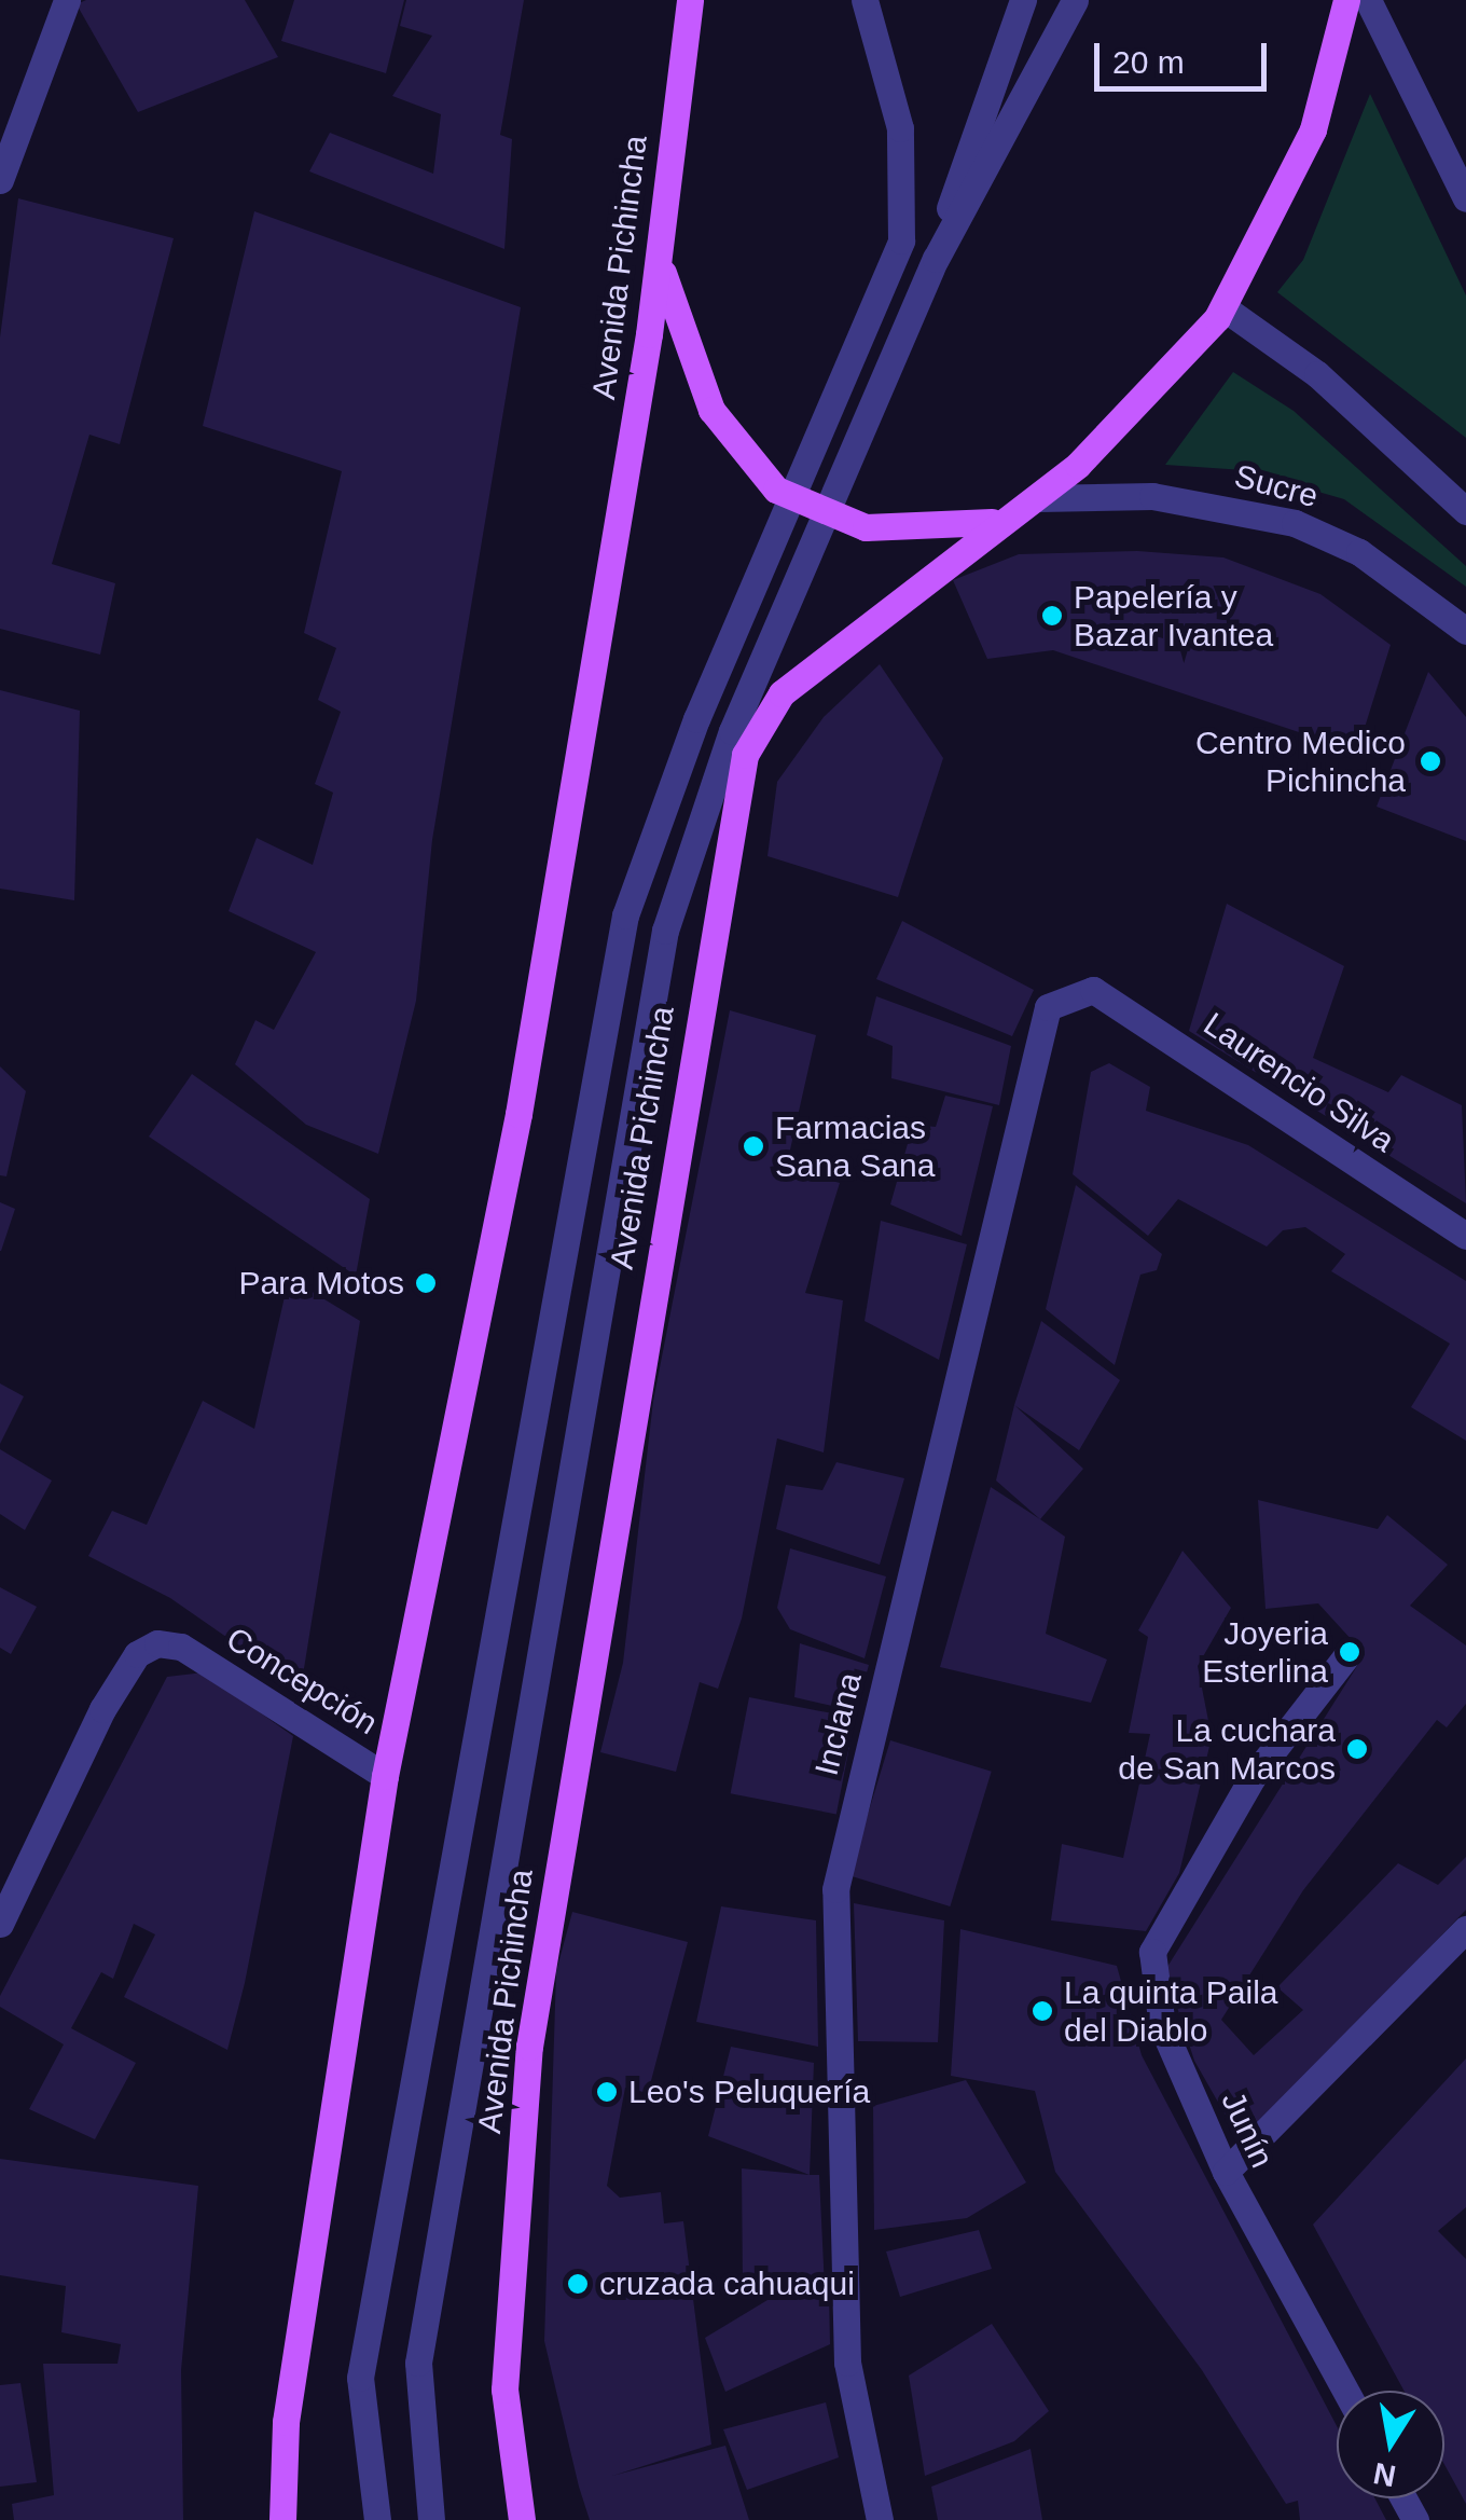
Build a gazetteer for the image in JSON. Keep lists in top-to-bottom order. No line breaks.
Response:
{"streets":{"main road":["Avenida Pichincha"],"street":["Sucre","Laurencio Silva","Concepción","Inclana","Junín"]},"crossings":[["Avenida Pichincha","Sucre"],["Avenida Pichincha","Concepción"],["Laurencio Silva","Inclana"]],"places":["Papelería y Bazar Ivantea","Centro Medico Pichincha","Farmacias Sana Sana","Para Motos","Joyeria Esterlina","La cuchara de San Marcos","La quinta Paila del Diablo","Leo's Peluquería","cruzada cahuaqui"],"scale_bar":"20 m","north":"bottom"}
